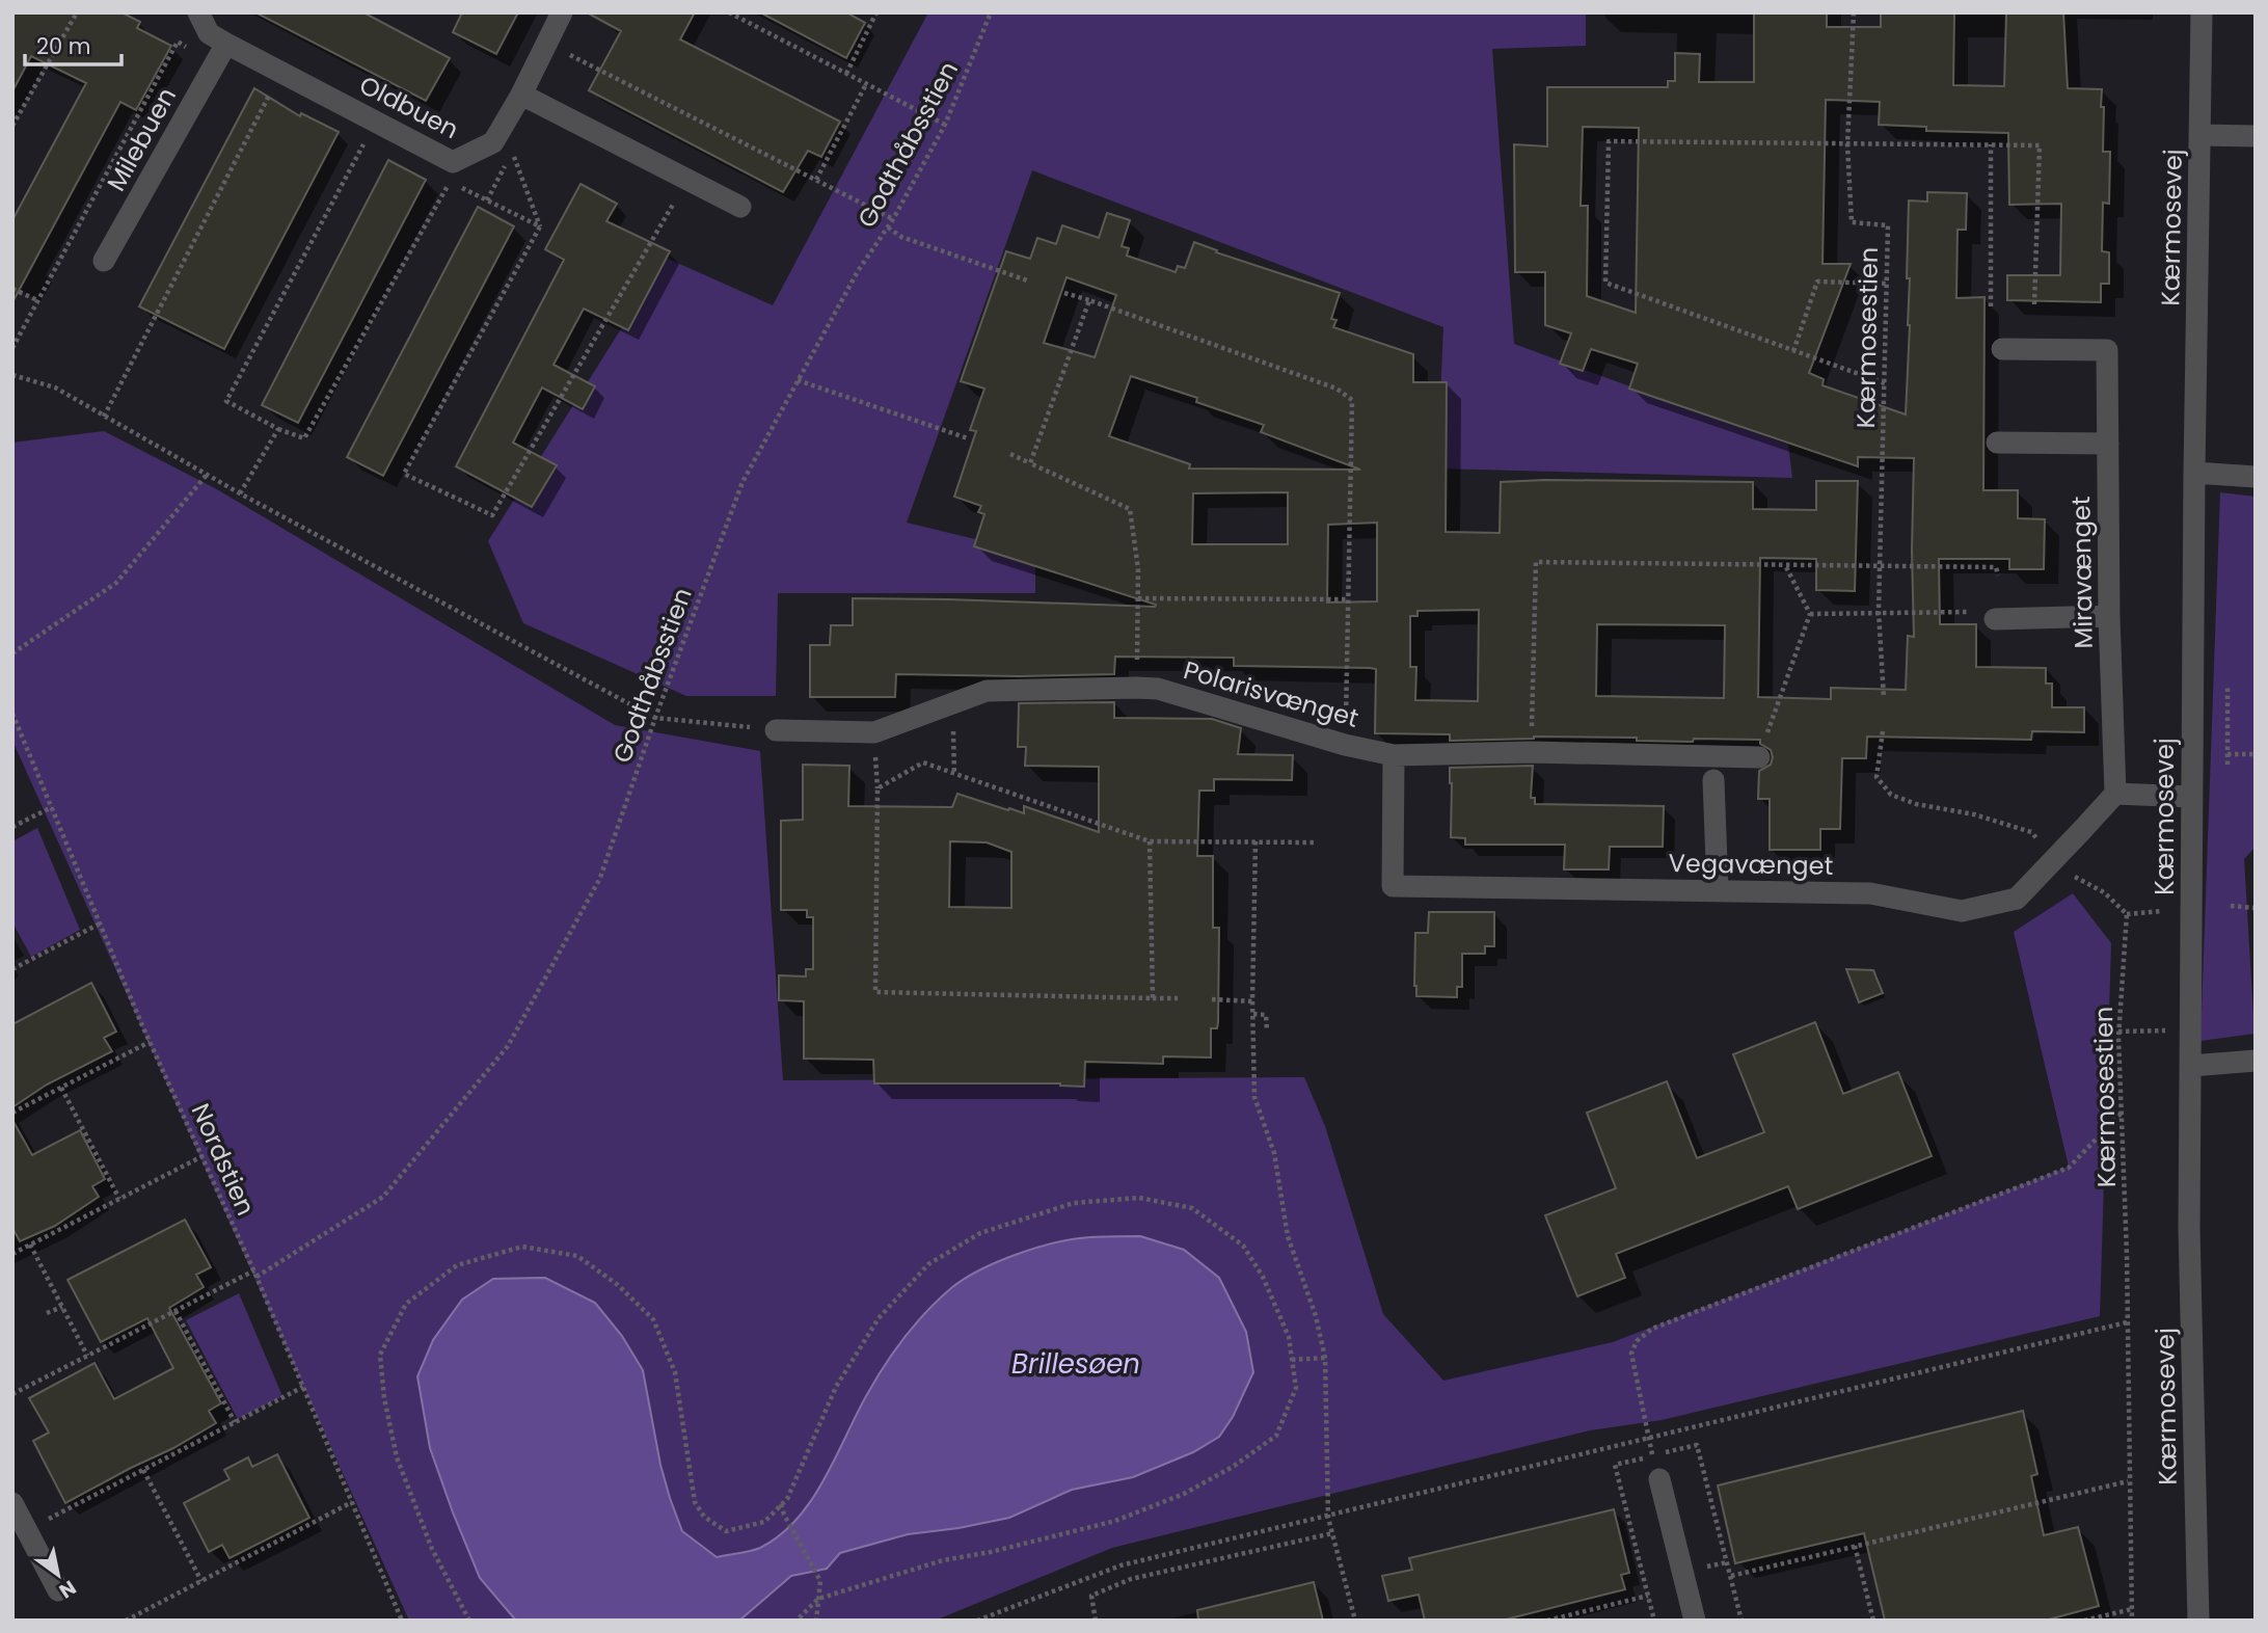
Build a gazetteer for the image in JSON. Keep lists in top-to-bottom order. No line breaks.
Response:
{"streets":{"street":["Oldbuen","Milebuen","Kærmosevej","Miravænget","Polarisvænget","Vegavænget"],"path":["Godthåbsstien","Kærmosestien","Nordstien"]},"crossings":[["Oldbuen","Milebuen"],["Godthåbsstien","Nordstien"],["Miravænget","Vegavænget"],["Polarisvænget","Vegavænget"]],"water":["Brillesøen"],"scale_bar":"20 m","north":"bottom right"}
